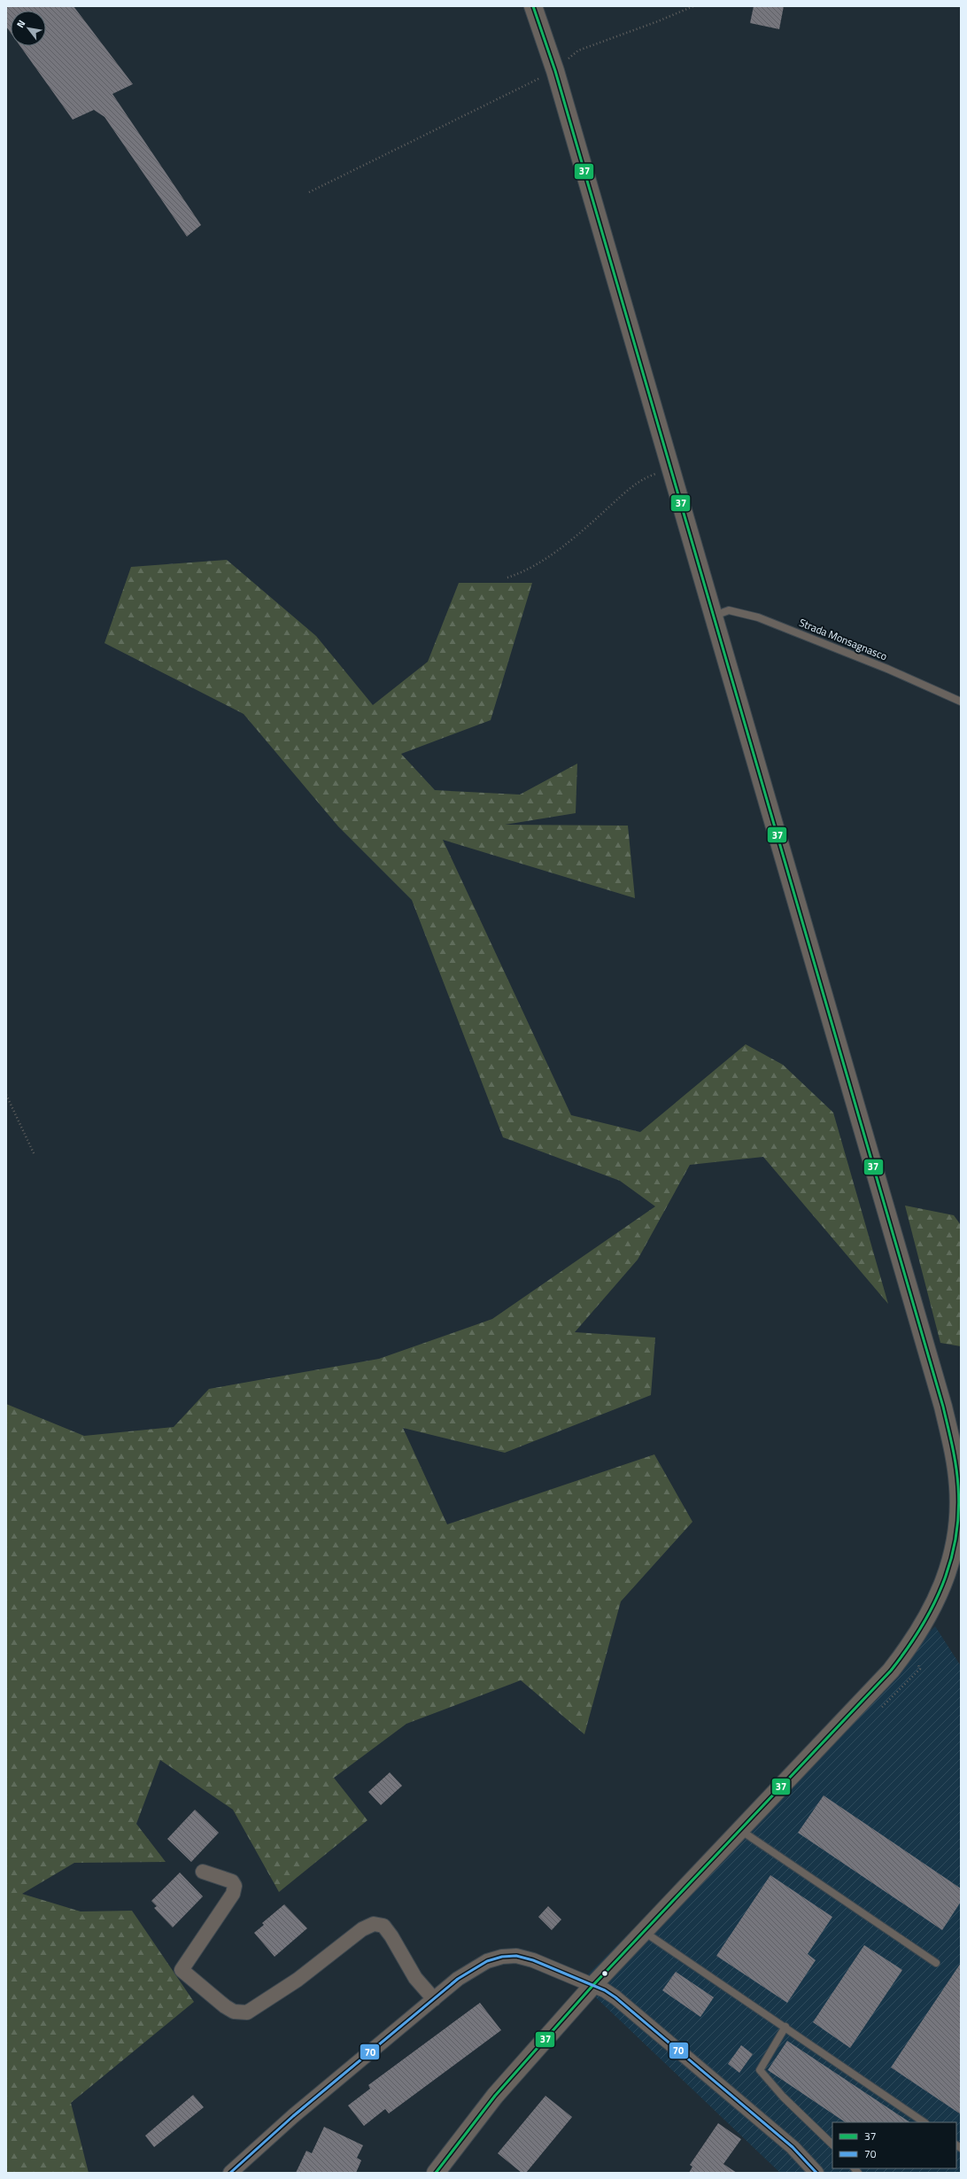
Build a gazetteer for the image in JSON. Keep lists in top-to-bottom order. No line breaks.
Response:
{"streets":{"lane":["Strada Monsagnasco"]},"lines":["transit line 37","transit line 70"],"legend":["37","70"],"north":"top left"}
